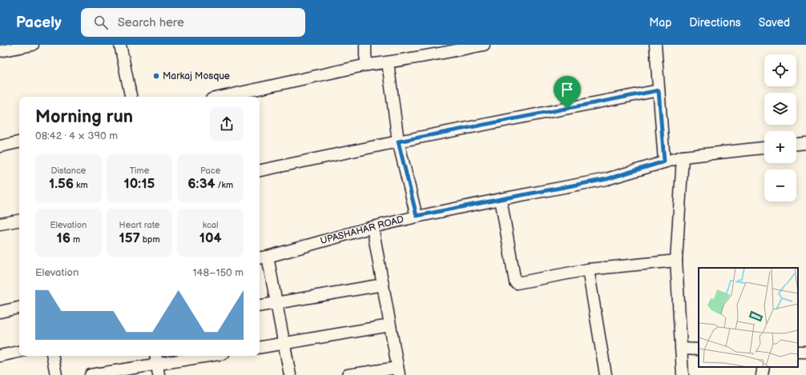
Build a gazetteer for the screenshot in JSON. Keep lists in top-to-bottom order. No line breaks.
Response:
{"streets":{"street":["UPASHAHAR ROAD"]},"places":["Markaj Mosque"],"page":{"header":"Pacely","search":"Search here","nav":["Map","Directions","Saved"],"map_buttons":["+","−"],"heading":["Morning run","08:42 · 4 × 390 m"],"stats":[["Distance","1.56 km"],["Time","10:15"],["Pace","6:34 /km"],["Elevation","16 m"],["Heart rate","157 bpm"],["kcal","104"]],"chart":["Elevation","148–150 m"]}}
